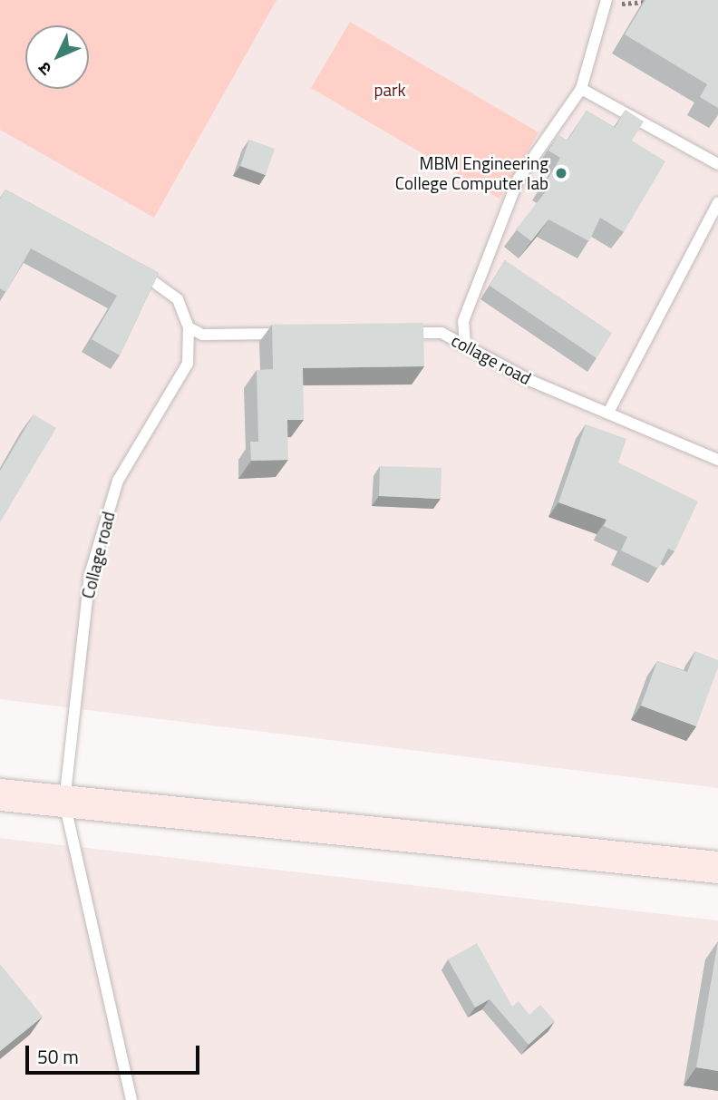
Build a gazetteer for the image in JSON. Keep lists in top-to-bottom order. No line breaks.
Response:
{"streets":{"lane":["collage road","Collage road"]},"parks":["park"],"places":["MBM Engineering College Computer lab"],"scale_bar":"50 m","north":"bottom left"}
